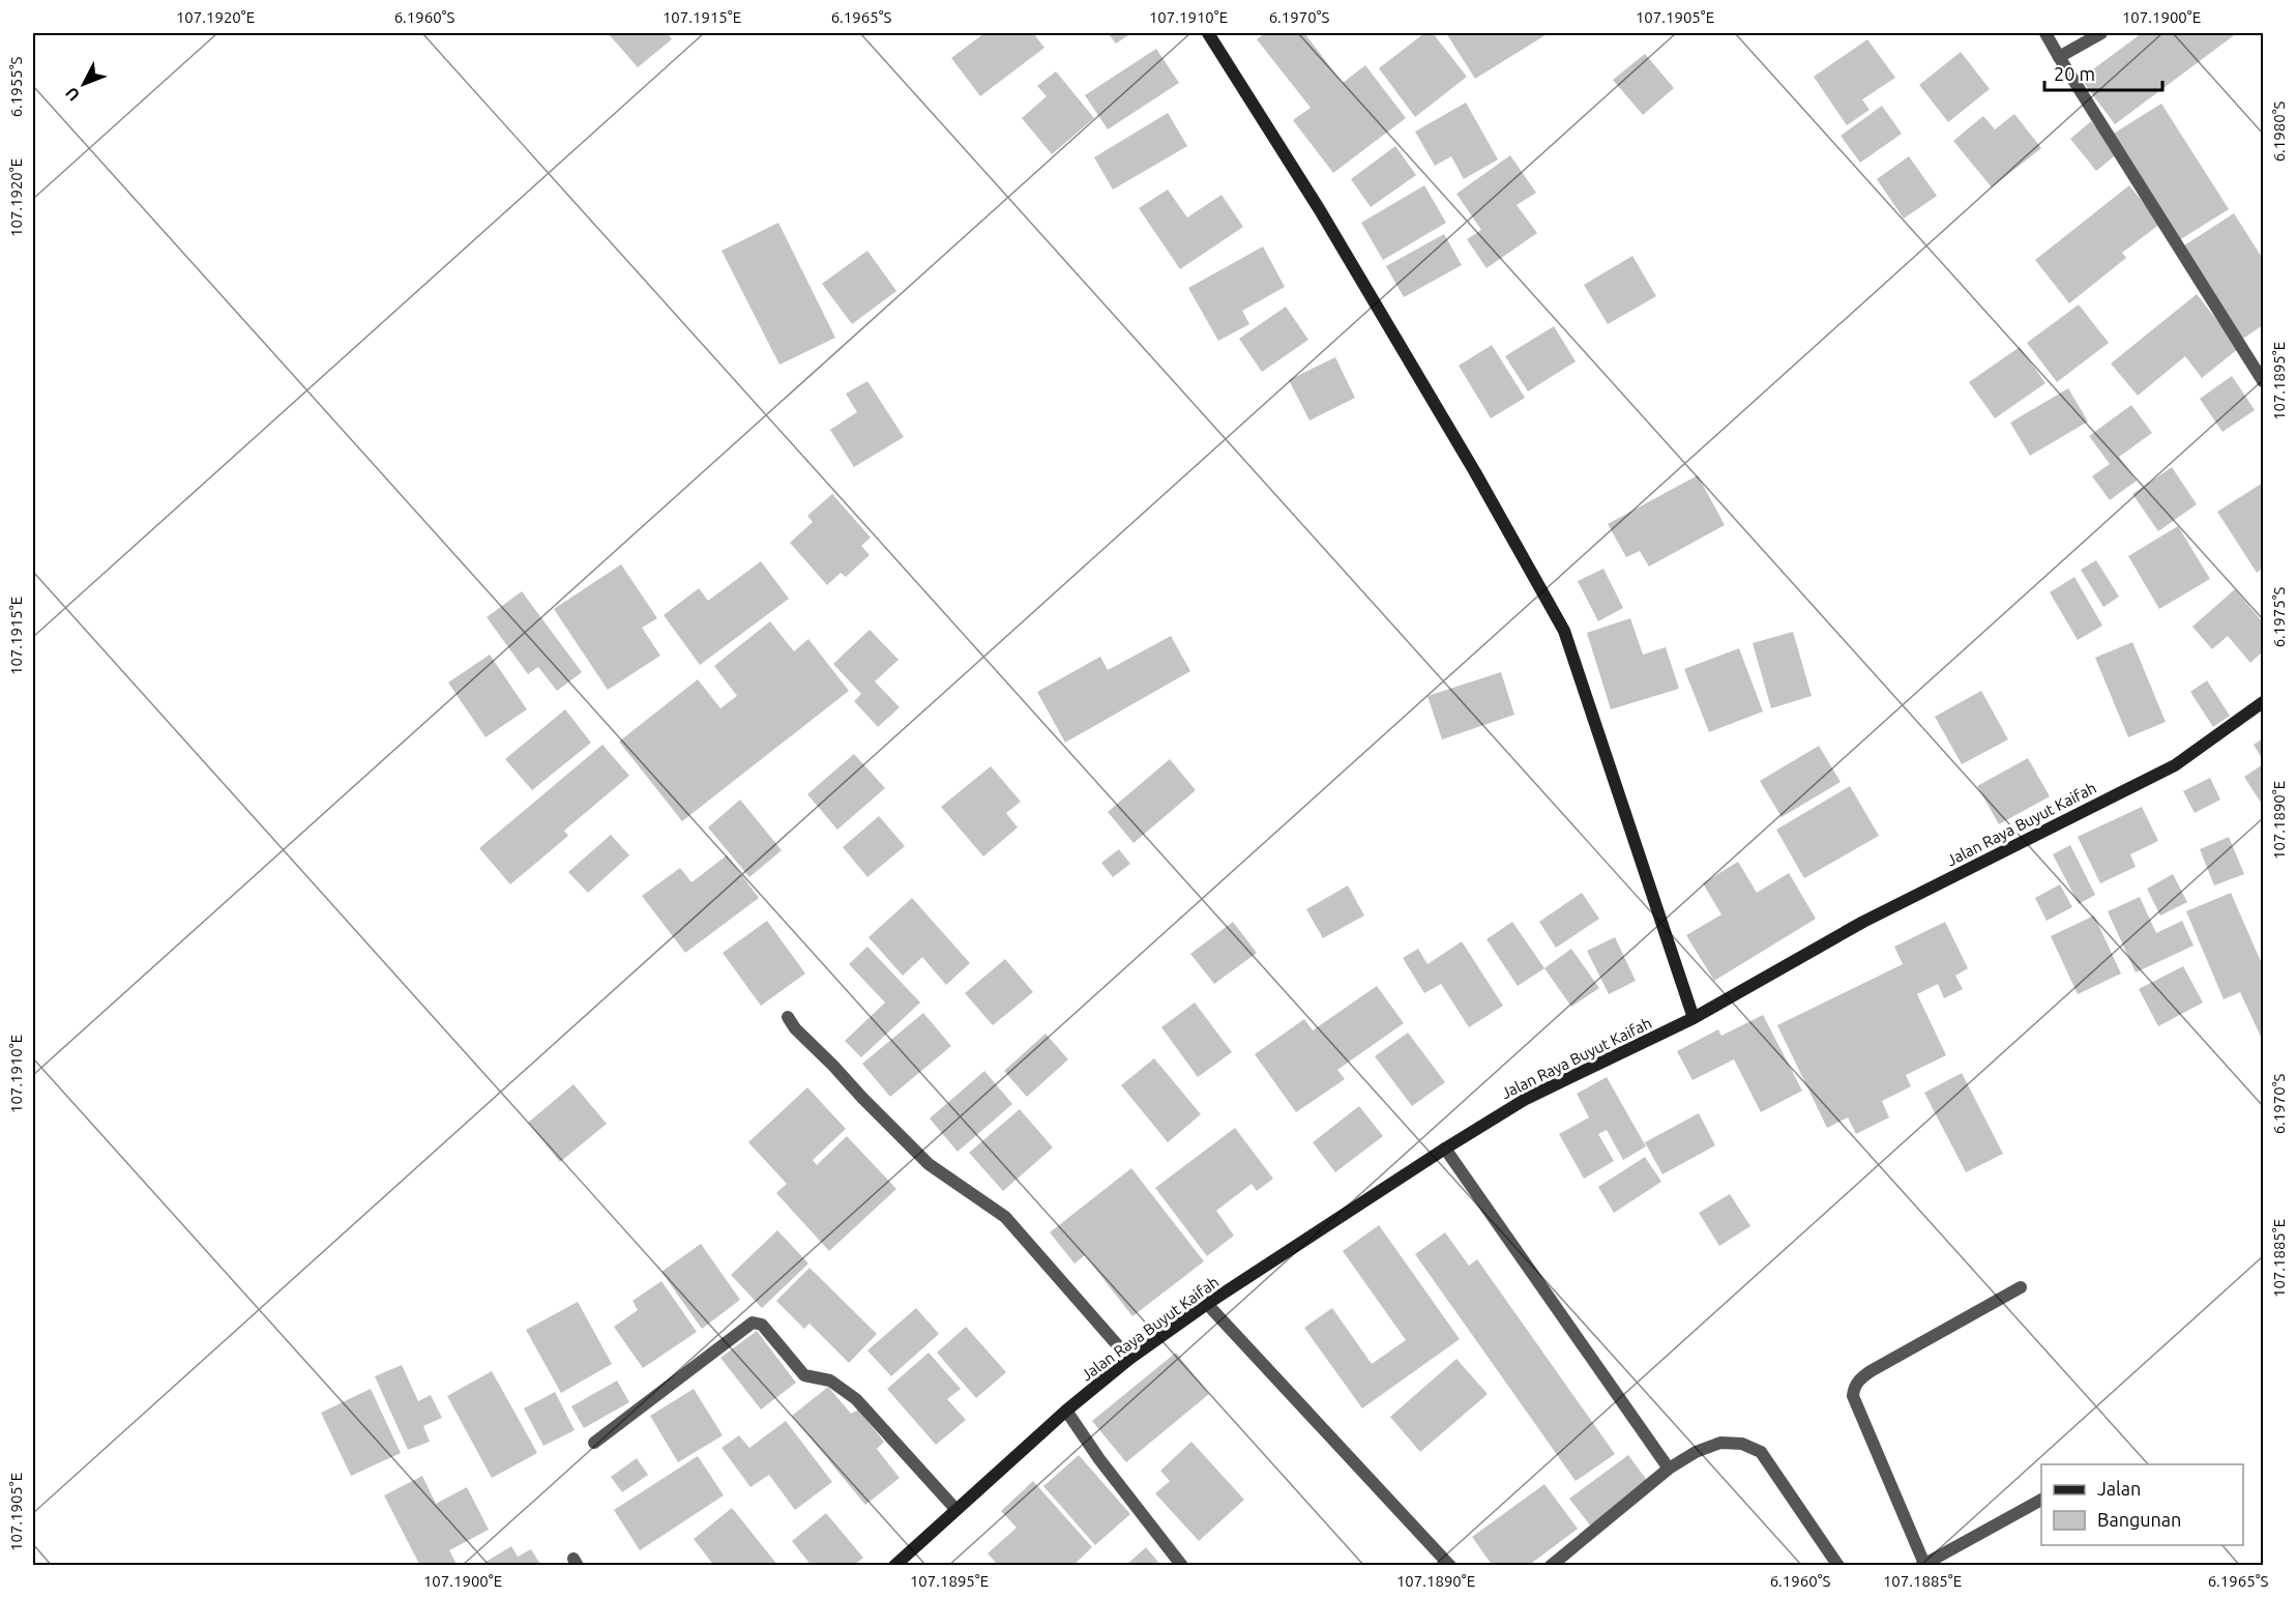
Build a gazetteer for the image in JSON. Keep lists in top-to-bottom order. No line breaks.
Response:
{"streets":{"street":["Jalan Raya Buyut Kaifah"]},"legend":["Jalan","Bangunan"],"scale_bar":"20 m","north":"bottom left","coordinates":["107.1920°E","6.1960°S","107.1915°E","6.1965°S","107.1910°E","6.1970°S","107.1905°E","107.1900°E","6.1955°S","6.1980°S","107.1895°E","6.1975°S","107.1890°E","107.1885°E"]}
